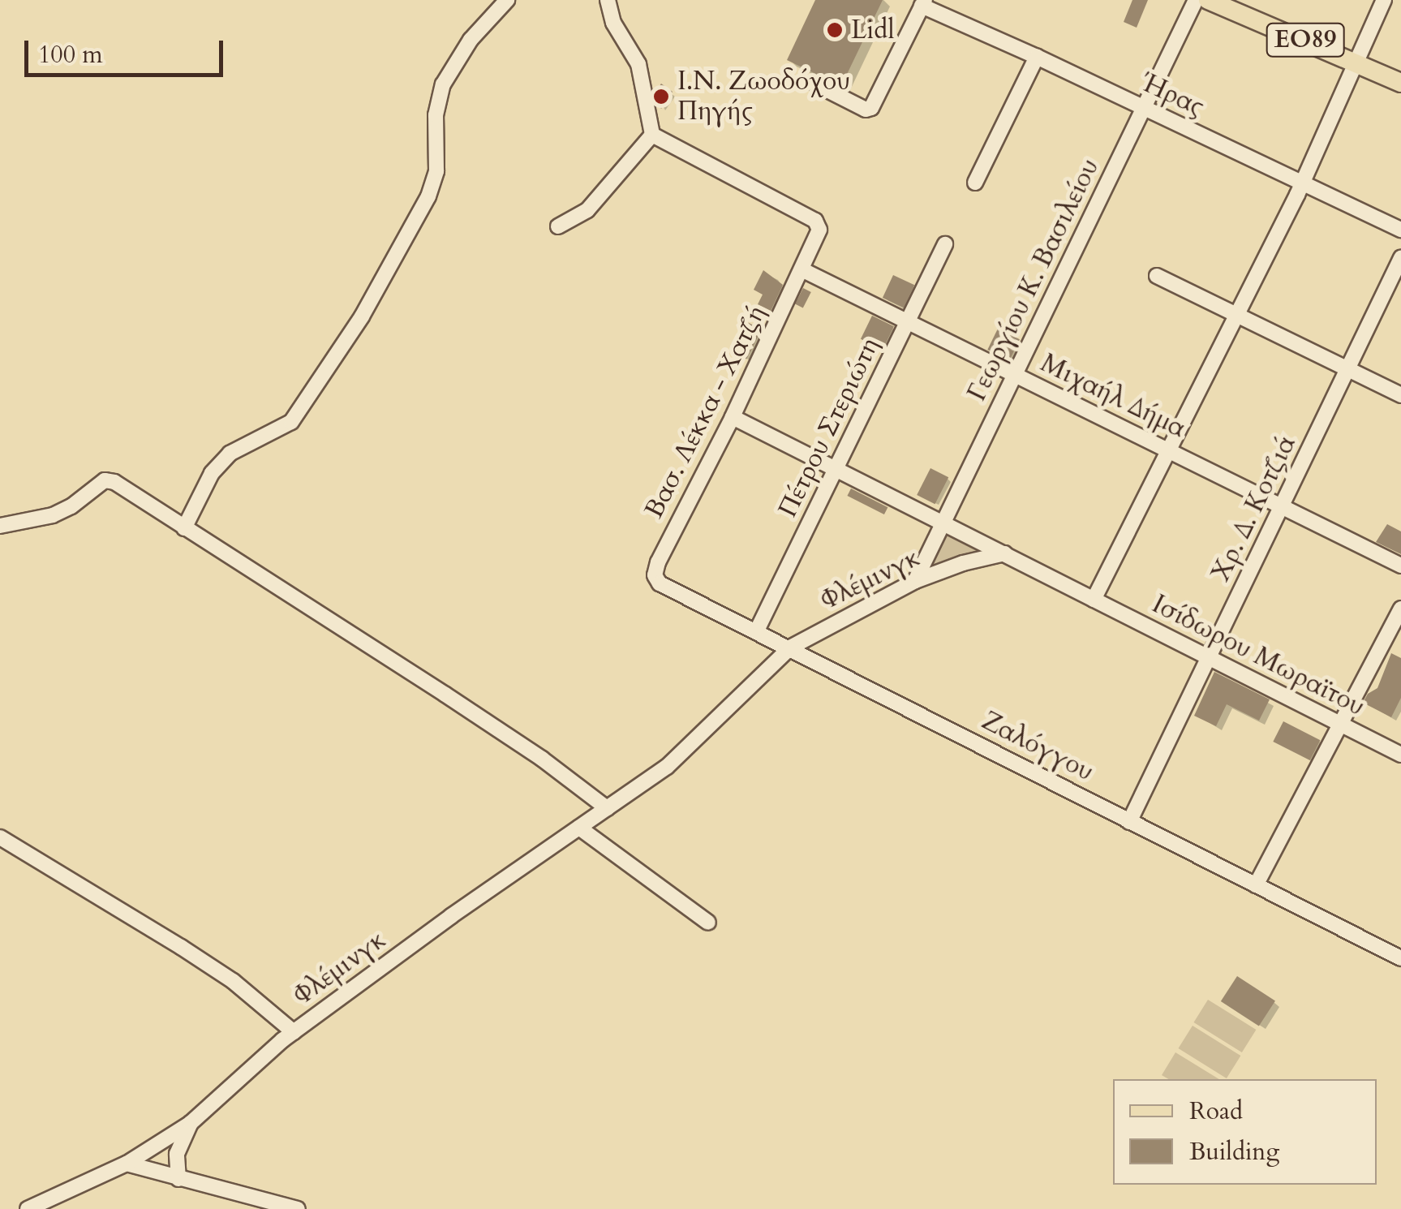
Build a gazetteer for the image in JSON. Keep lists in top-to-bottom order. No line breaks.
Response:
{"streets":{"main road":["ΕΟ89"],"street":["Ήρας","Γεωργίου Κ. Βασιλείου","Μιχαήλ Δήμα","Βασ. Λέκκα - Χατζή","Πέτρου Στεριώτη","Χρ. Δ. Κοτζιά","Φλέμινγκ","Ισίδωρου Μωραϊτου","Ζαλόγγου"]},"crossings":[["Ήρας","Γεωργίου Κ. Βασιλείου"],["Γεωργίου Κ. Βασιλείου","Μιχαήλ Δήμα"],["Γεωργίου Κ. Βασιλείου","Φλέμινγκ"],["Μιχαήλ Δήμα","Βασ. Λέκκα - Χατζή"],["Μιχαήλ Δήμα","Πέτρου Στεριώτη"],["Μιχαήλ Δήμα","Χρ. Δ. Κοτζιά"],["Βασ. Λέκκα - Χατζή","Ζαλόγγου"],["Πέτρου Στεριώτη","Ζαλόγγου"],["Χρ. Δ. Κοτζιά","Ισίδωρου Μωραϊτου"],["Χρ. Δ. Κοτζιά","Ζαλόγγου"],["Φλέμινγκ","Ζαλόγγου"]],"places":["Lidl","Ι.Ν. Ζωοδόχου Πηγής"],"legend":["Road","Building"],"scale_bar":"100 m"}
